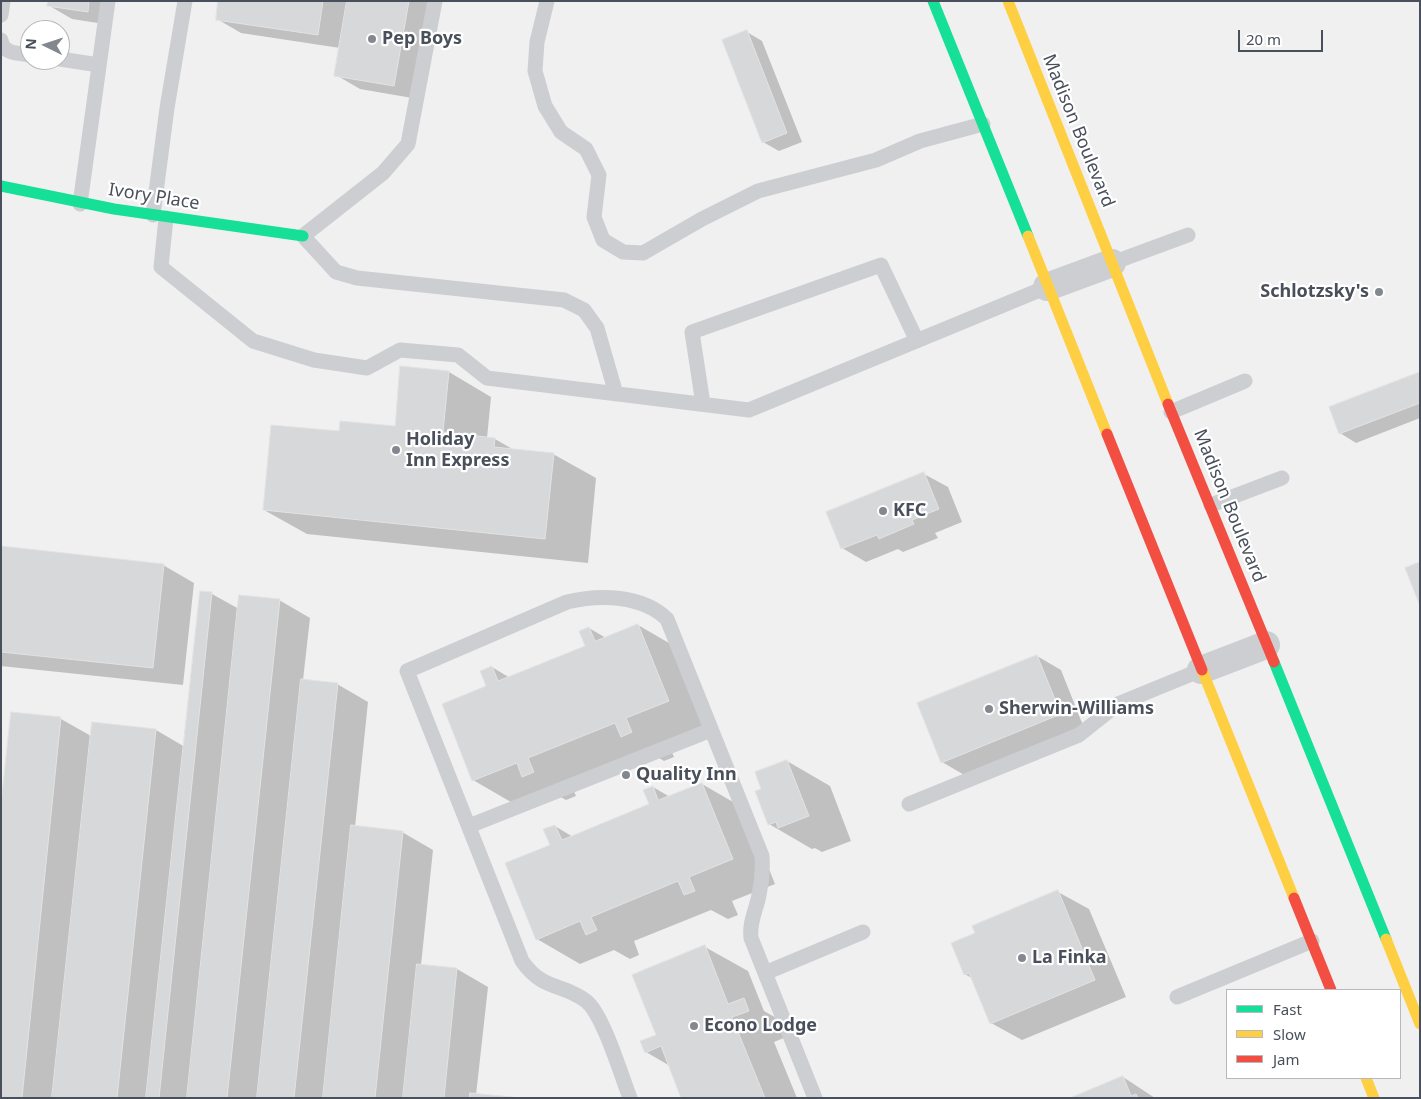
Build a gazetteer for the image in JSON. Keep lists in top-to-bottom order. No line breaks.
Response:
{"streets":{"main road":["Madison Boulevard","Ivory Place"]},"places":["Pep Boys","Schlotzsky's","Holiday Inn Express","KFC","Sherwin-Williams","Quality Inn","La Finka","Econo Lodge"],"legend":["Fast","Slow","Jam"],"scale_bar":"20 m","north":"left"}
